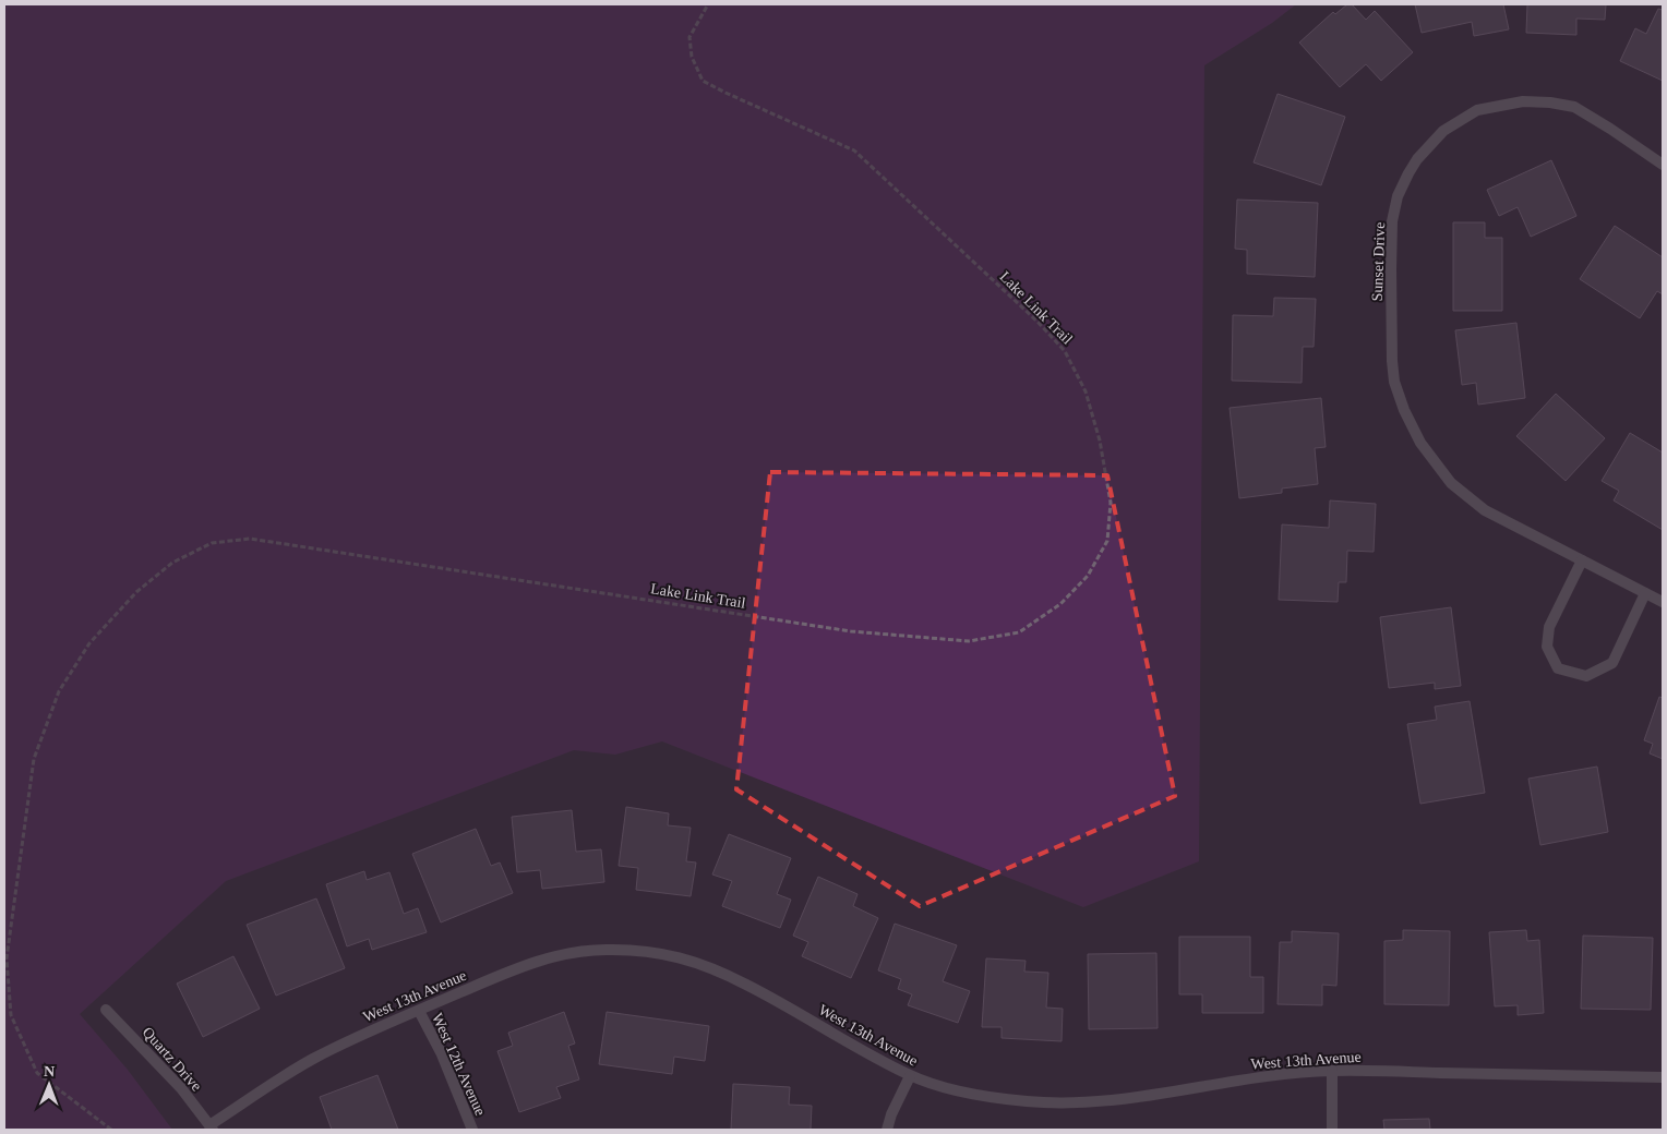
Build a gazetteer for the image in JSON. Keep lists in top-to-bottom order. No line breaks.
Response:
{"streets":{"street":["Sunset Drive","West 13th Avenue","Quartz Drive","West 12th Avenue"],"path":["Lake Link Trail"]},"crossings":[["West 13th Avenue","Quartz Drive"],["West 13th Avenue","West 12th Avenue"]],"north":"top"}
